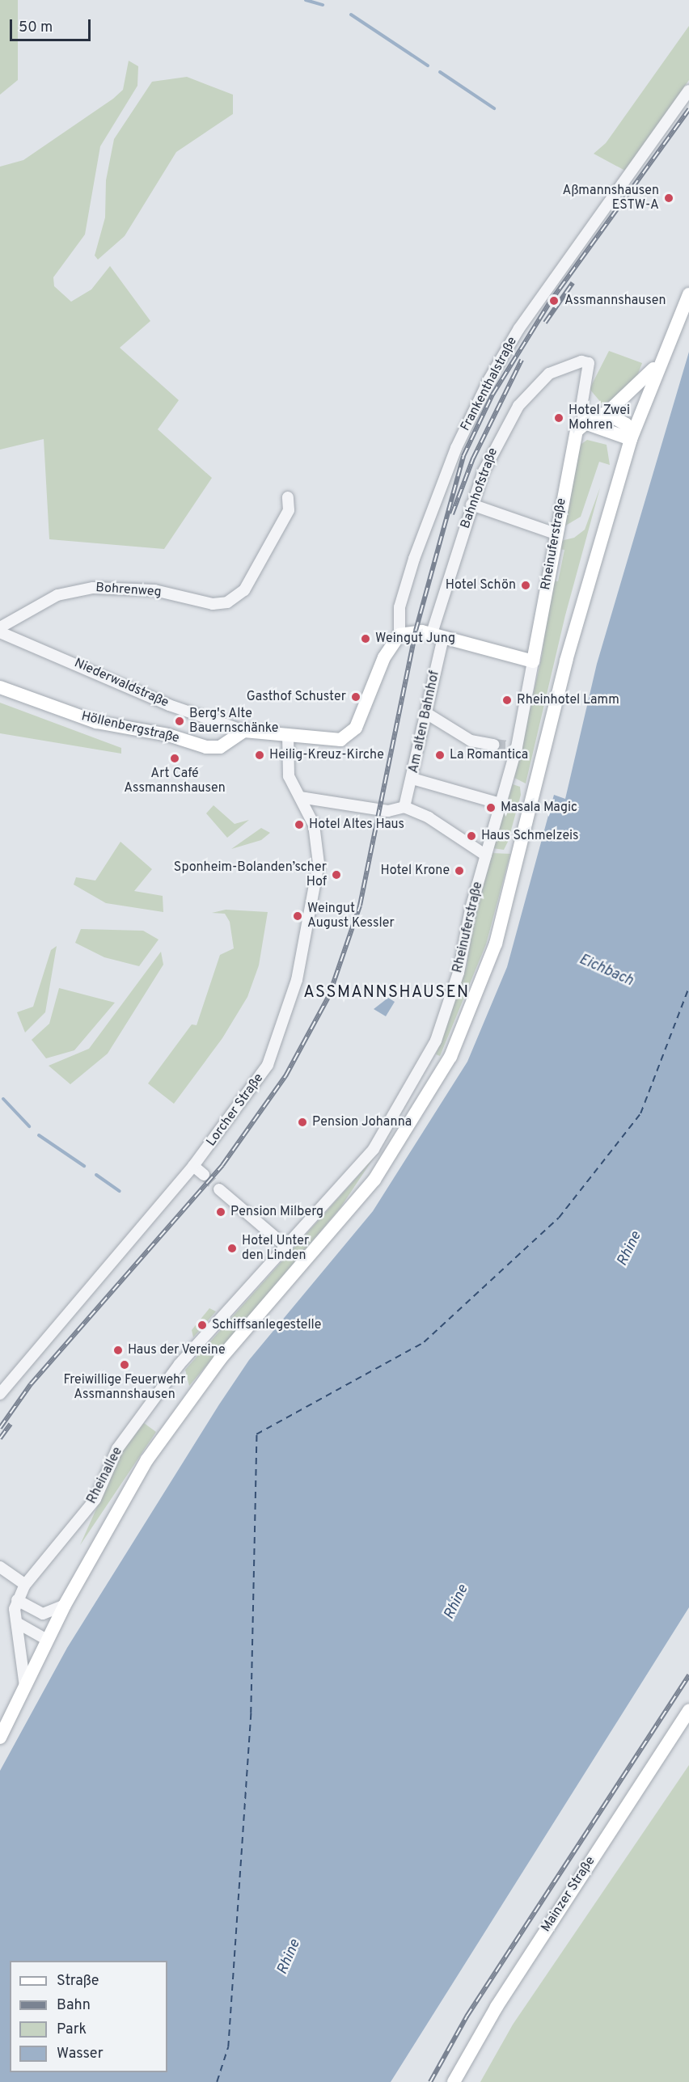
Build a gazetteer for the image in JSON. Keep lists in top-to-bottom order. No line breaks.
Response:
{"streets":{"main road":["Rheinuferstraße","Höllenbergstraße","Mainzer Straße"],"street":["Frankenthalstraße","Bahnhofstraße","Bohrenweg","Niederwaldstraße","Am alten Bahnhof","Lorcher Straße","Rheinallee"]},"crossings":[["Bahnhofstraße","Rheinuferstraße"],["Bahnhofstraße","Am alten Bahnhof"],["Rheinuferstraße","Rheinallee"],["Niederwaldstraße","Höllenbergstraße"]],"districts":["ASSMANNSHAUSEN"],"water":["Eichbach","Rhine"],"places":["Aßmannshausen ESTW-A","Assmannshausen","Hotel Zwei Mohren","Hotel Schön","Weingut Jung","Gasthof Schuster","Rheinhotel Lamm","Berg's Alte Bauernschänke","Heilig-Kreuz-Kirche","La Romantica","Art Café Assmannshausen","Masala Magic","Hotel Altes Haus","Haus Schmelzeis","Hotel Krone","Sponheim-Bolanden’scher Hof","Weingut August Kessler","Pension Johanna","Pension Milberg","Hotel Unter den Linden","Schiffsanlegestelle","Haus der Vereine","Freiwillige Feuerwehr Assmannshausen"],"legend":["Straße","Bahn","Park","Wasser"],"scale_bar":"50 m"}
